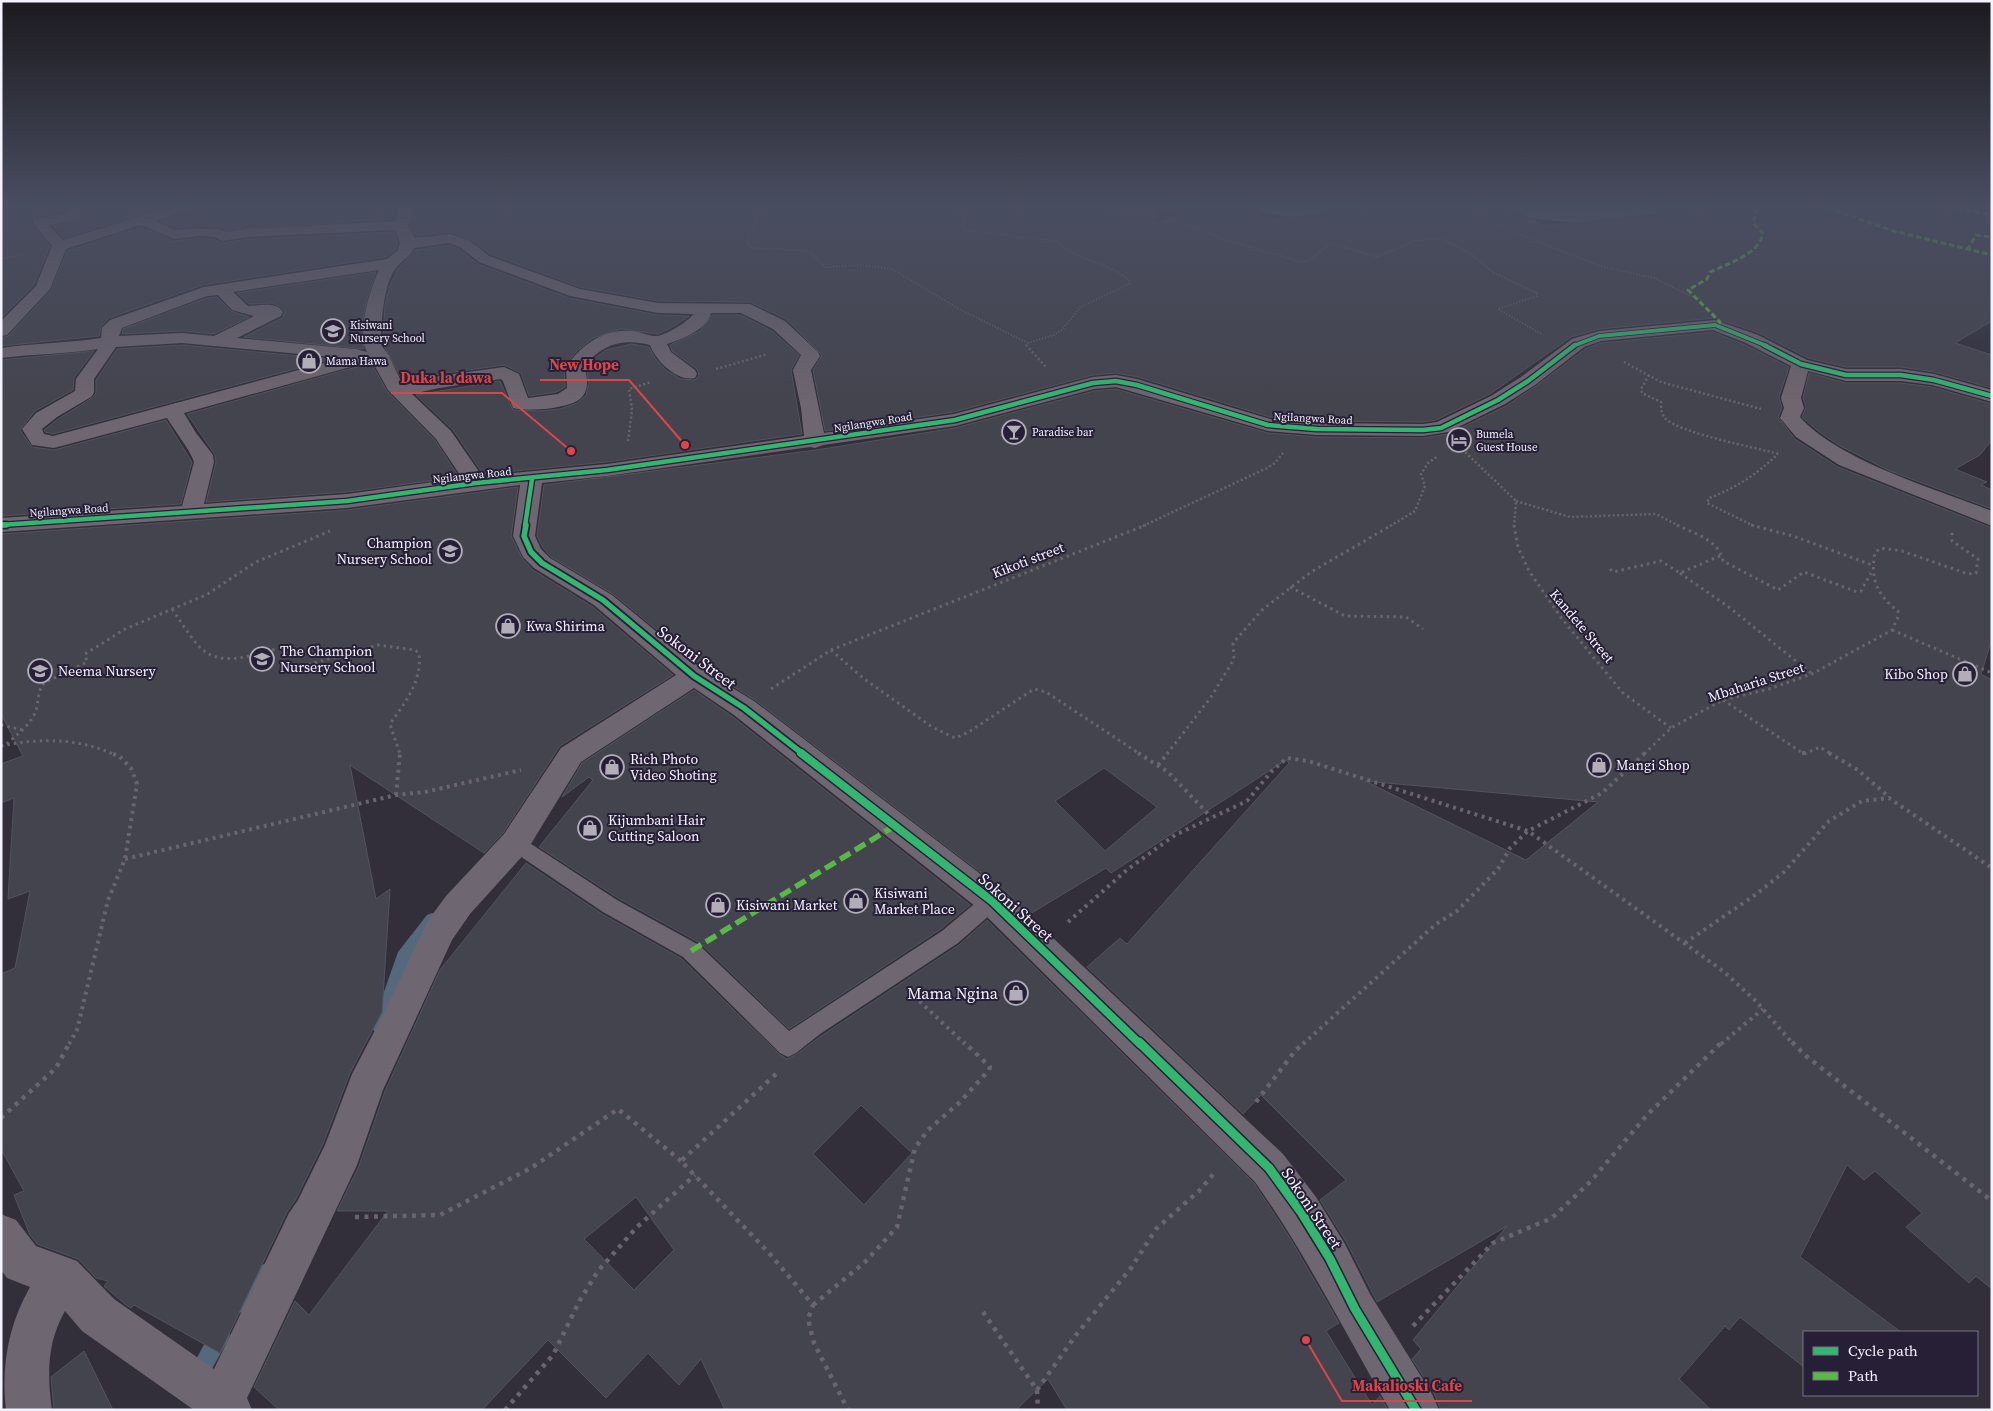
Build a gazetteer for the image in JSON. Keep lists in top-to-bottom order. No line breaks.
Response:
{"streets":{"street":["Ngilangwa Road","Sokoni Street"],"path":["Kikoti street","Kandete Street","Mbaharia Street"]},"crossings":[["Ngilangwa Road","Kikoti street"],["Ngilangwa Road","Sokoni Street"],["Kikoti street","Sokoni Street"],["Kandete Street","Mbaharia Street"],["Sokoni Street","Mbaharia Street"]],"places":{"school or university":["Kisiwani Nursery School","Champion Nursery School","The Champion Nursery School","Neema Nursery"],"shop":["Mama Hawa","Kwa Shirima","Kibo Shop","Mangi Shop","Rich Photo Video Shoting","Kijumbani Hair Cutting Saloon","Kisiwani Market Place","Kisiwani Market","Mama Ngina"],"bar":["Paradise bar"],"hotel":["Bumela Guest House"],"other":["New Hope","Duka la dawa","Makalioski Cafe"]},"legend":["Cycle path","Path"]}
